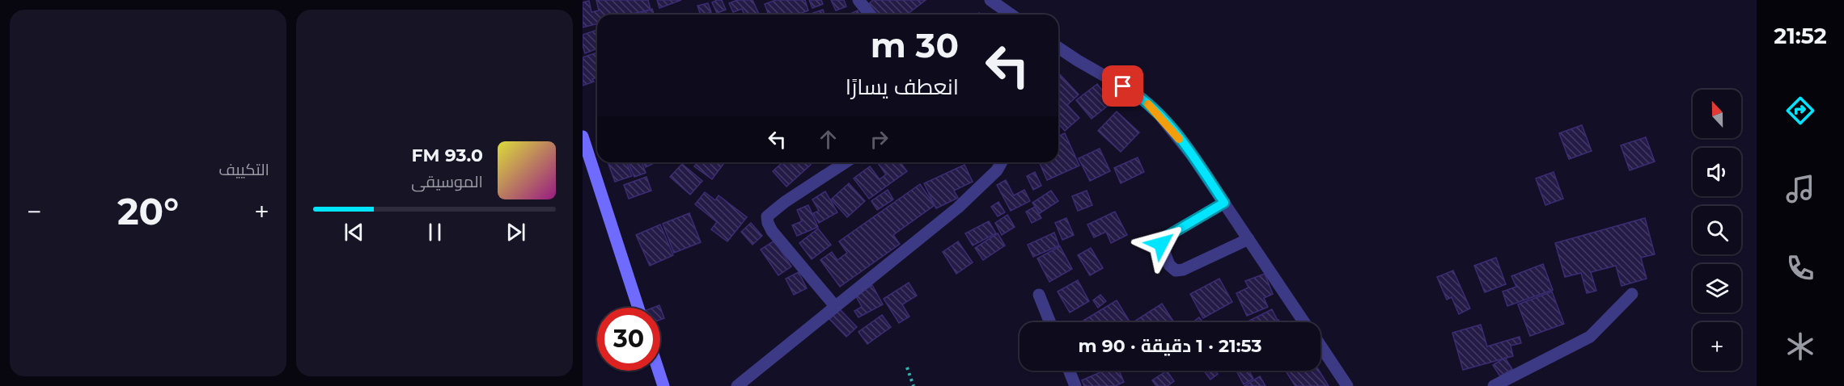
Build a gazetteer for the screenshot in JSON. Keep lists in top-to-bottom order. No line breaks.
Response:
{"north":"top","page":{"tabs":"21:52","tile":"التكييف","turn":["30 m","انعطف يسارًا"],"map_buttons":"+","song":["93.0 FM","الموسيقى"],"heat":["−","20°","+"],"limit":"30","trip":"21:53 · 1 دقيقة · 90 m"}}
